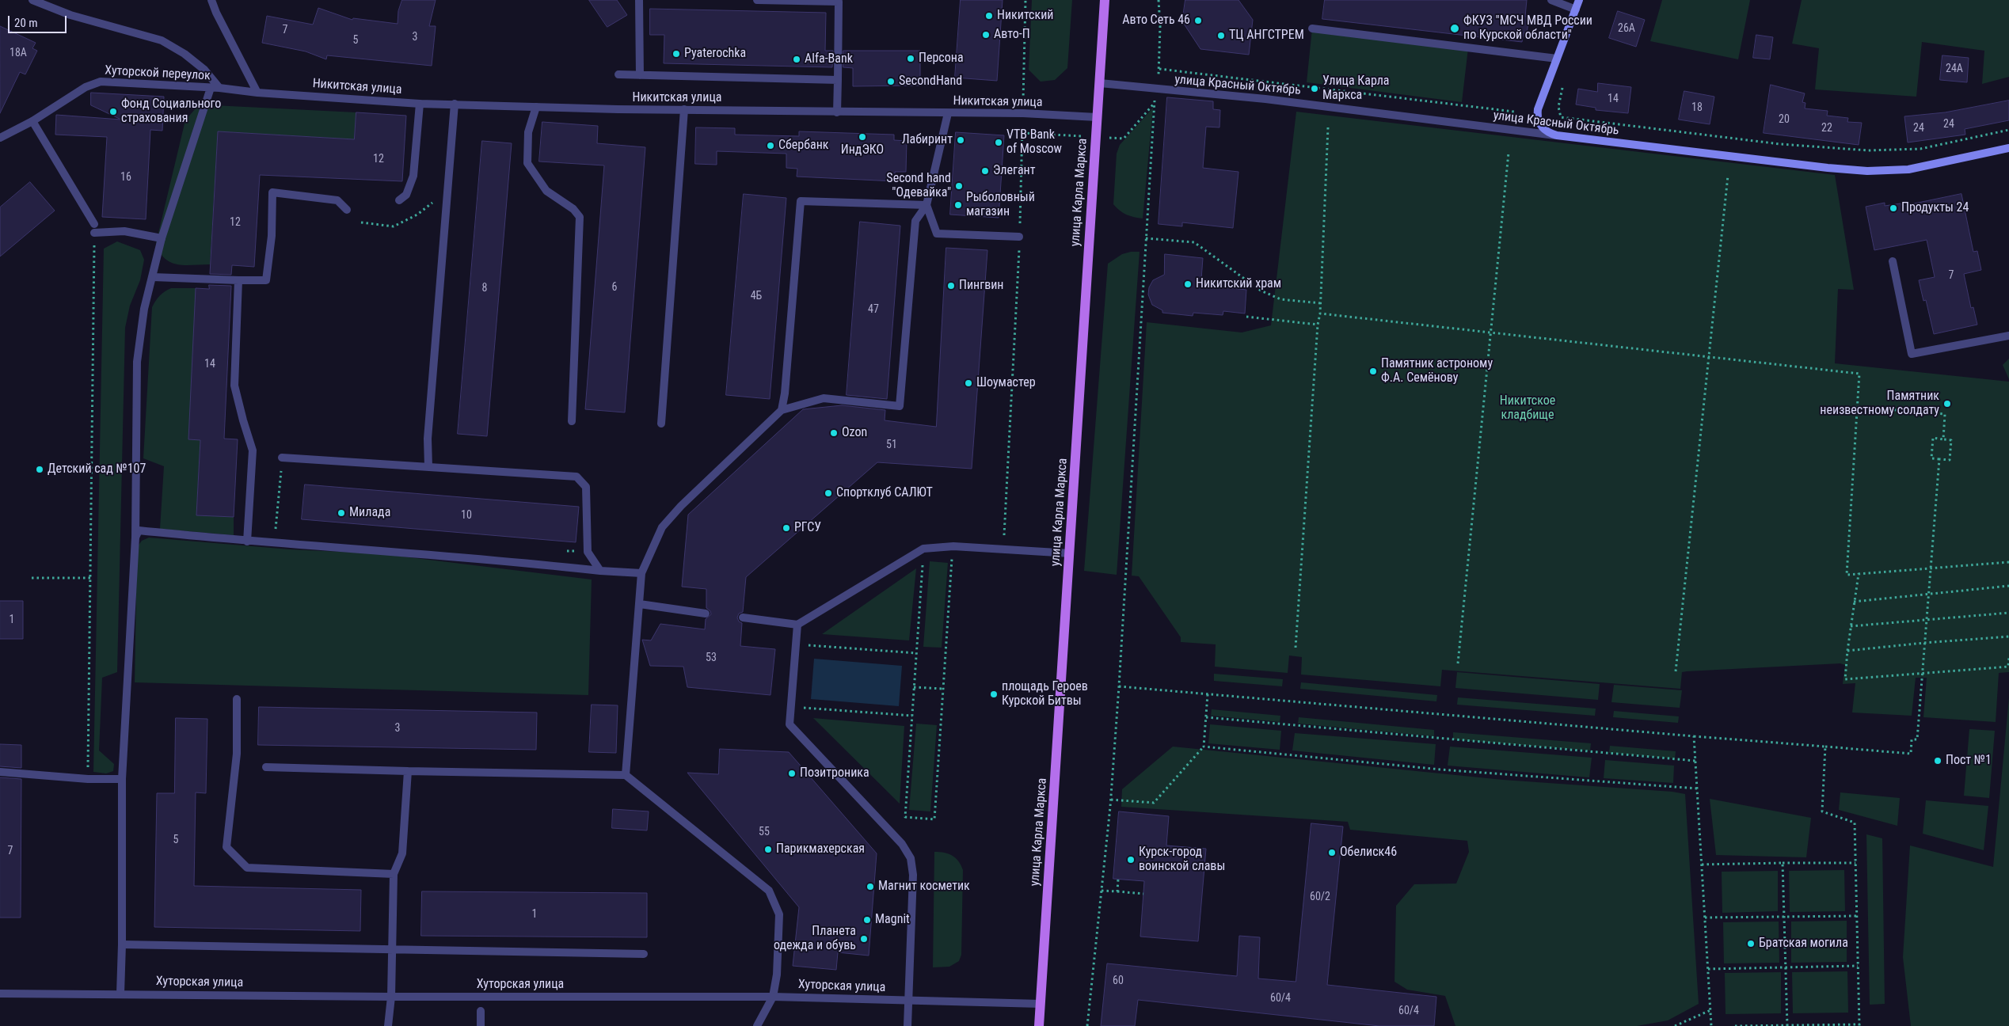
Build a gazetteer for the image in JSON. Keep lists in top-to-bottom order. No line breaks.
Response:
{"streets":{"main road":["улица Красный Октябрь","улица Карла Маркса"],"street":["Хуторской переулок","Никитская улица","Хуторская улица"]},"crossings":[["Хуторской переулок","Никитская улица"],["улица Красный Октябрь","улица Карла Маркса"],["Никитская улица","улица Карла Маркса"],["улица Карла Маркса","Хуторская улица"]],"parks":["Никитское кладбище"],"places":["Никитский","Авто Сеть 46","ФКУЗ \"МСЧ МВД России по Курской области\"","Авто-П","ТЦ АНГСТРЕМ","Pyaterochka","Персона","Alfa-Bank","SecondHand","Улица Карла Маркса","Фонд Социального страхования","ИндЭКО","Лабиринт","VTB Bank of Moscow","Сбербанк","Элегант","Second hand \"Одевайка\"","Рыболовный магазин","Продукты 24","Никитский храм","Пингвин","Памятник астроному Ф.А. Семёнову","Шоумастер","Памятник неизвестному солдату","Ozon","Детский сад №107","Спортклуб САЛЮТ","Милада","РГСУ","площадь Героев Курской Битвы","Пост №1","Позитроника","Парикмахерская","Обелиск46","Курск-город воинской славы","Магнит косметик","Magnit","Планета одежда и обувь","Братская могила"],"house_numbers":["26А","7","3","5","18А","24А","14","18","20","24","22","24","12","16","12","7","6","8","4Б","47","14","51","10","1","53","3","55","5","7","60/2","1","60","60/4","60/4"],"scale_bar":"20 m"}
